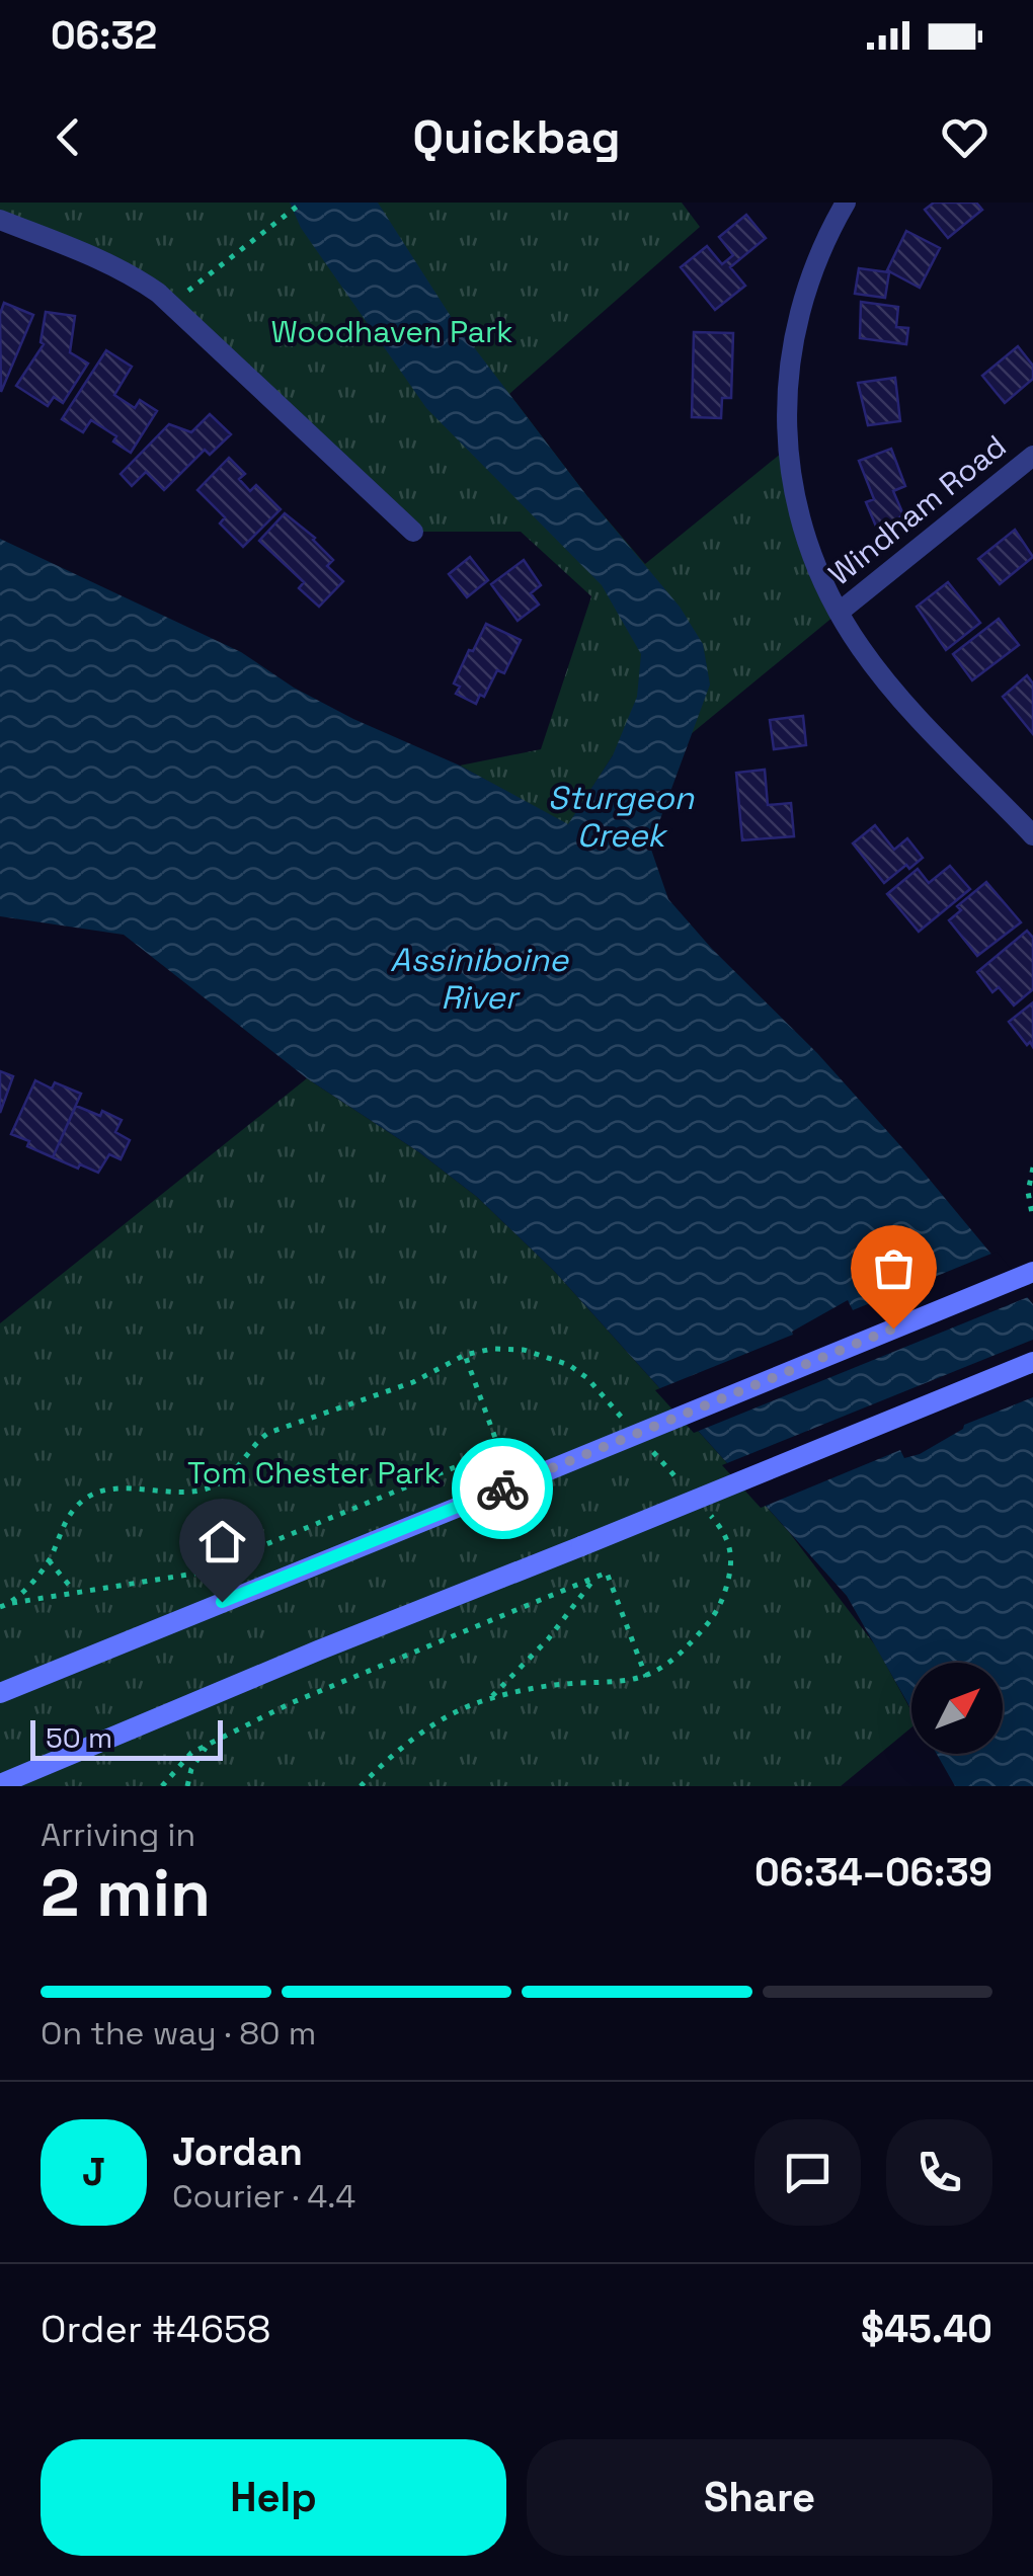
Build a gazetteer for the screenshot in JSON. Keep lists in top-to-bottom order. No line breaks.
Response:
{"streets":{"street":["Windham Road"]},"water":["Sturgeon Creek","Assiniboine River"],"parks":["Woodhaven Park","Tom Chester Park"],"scale_bar":"50 m","north":"top right","page":{"status":"06:32","header":"Quickbag","scale":"50 m","heading":["2 min","Arriving in","06:34–06:39"],"panel":["Jordan","Courier · 4.4","Order #4658","$45.40"],"bar":"On the way · 80 m","round":"J","buttons":["Help","Share"]}}
